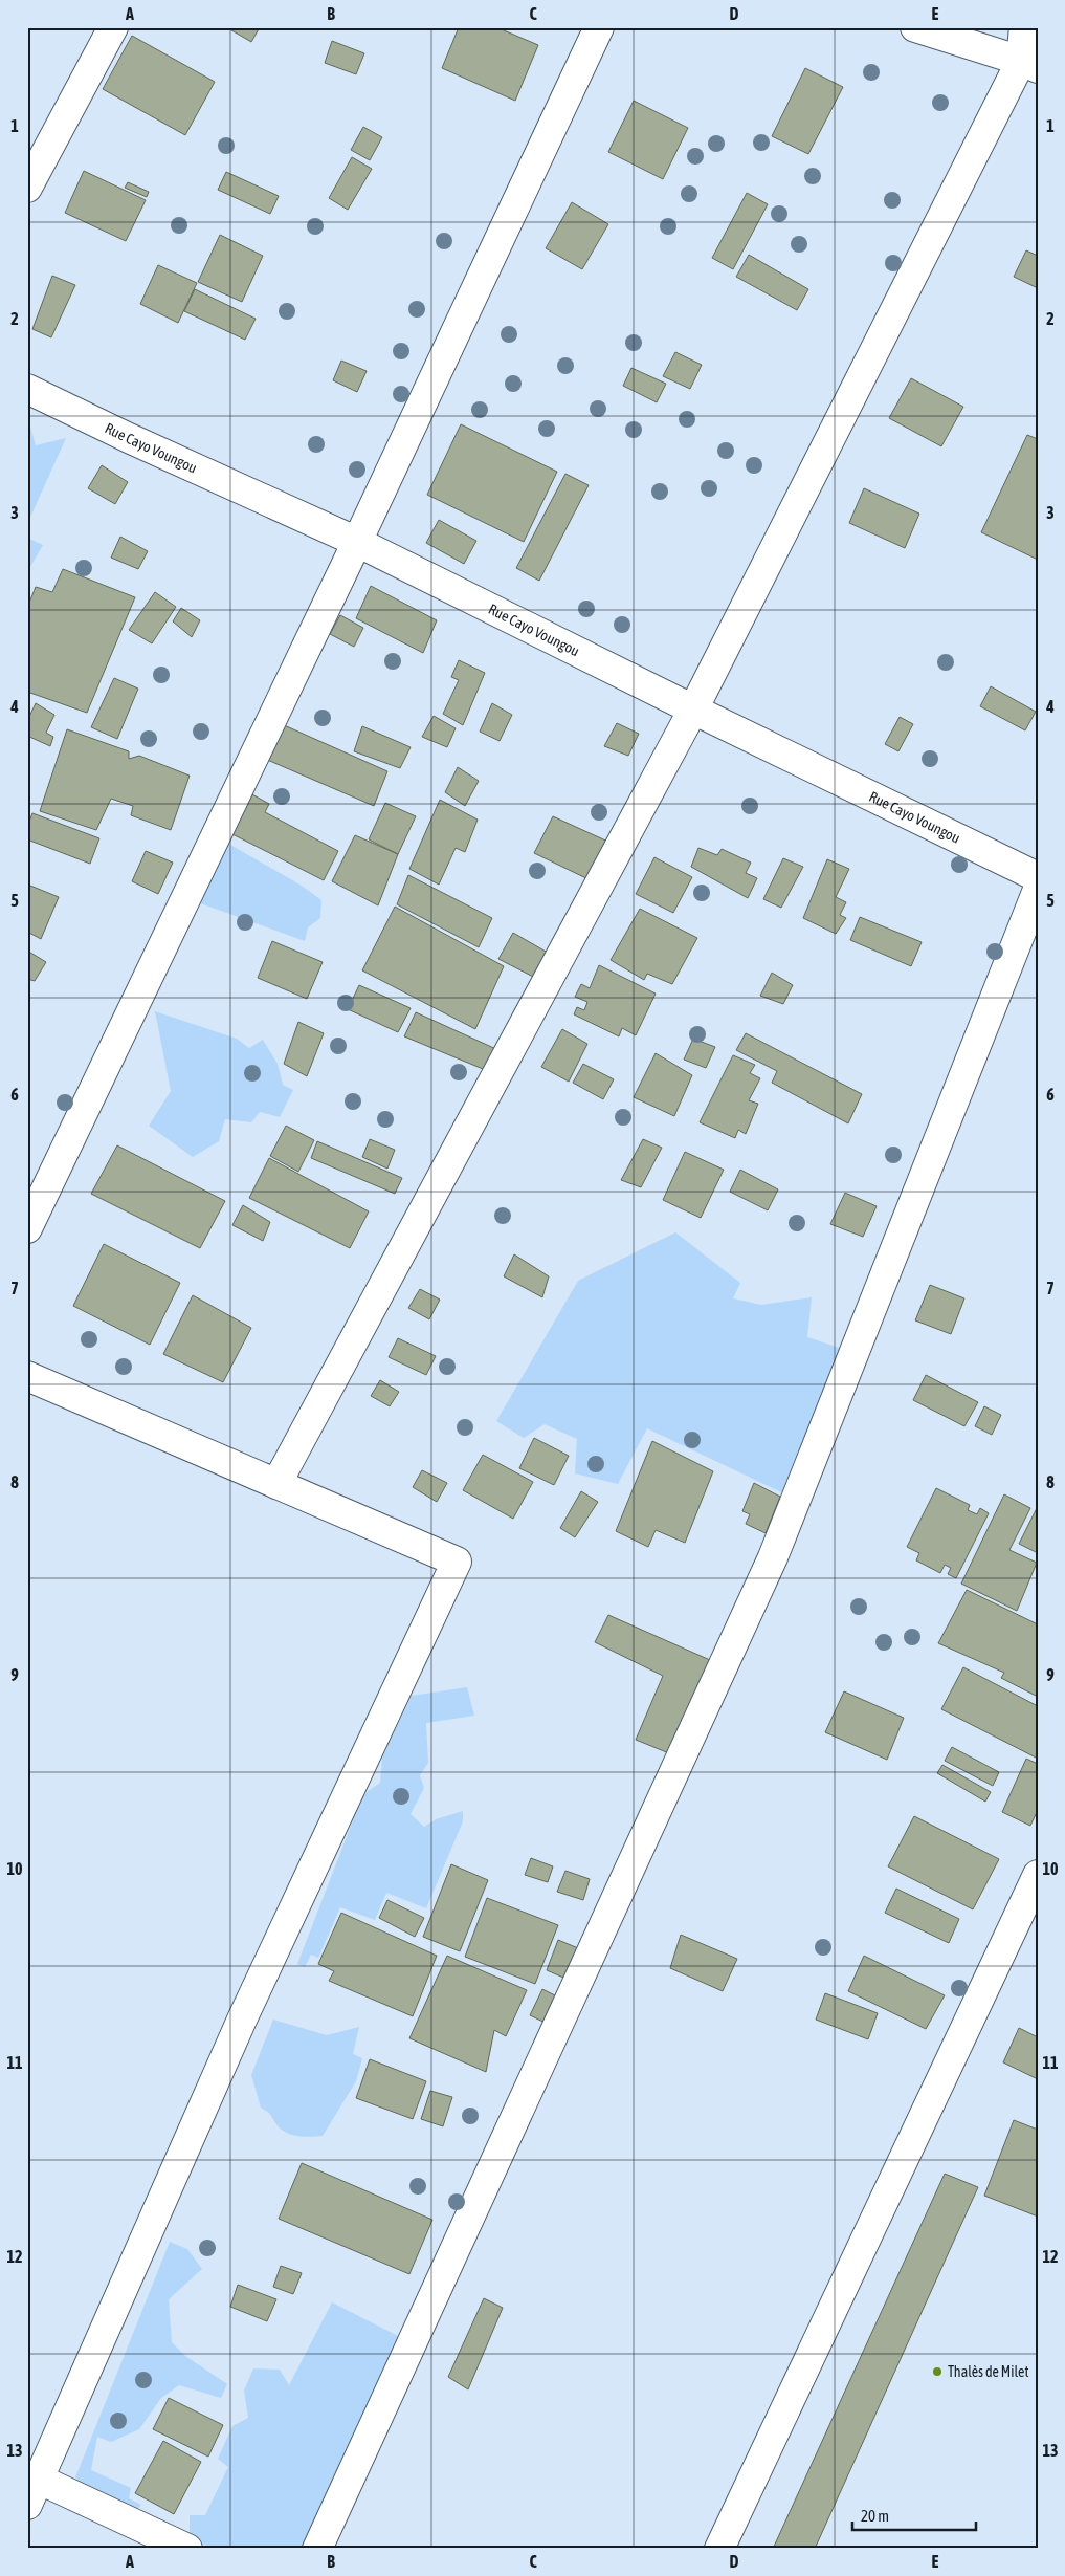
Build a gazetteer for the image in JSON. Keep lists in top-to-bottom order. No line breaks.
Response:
{"streets":{"street":["Rue Cayo Voungou"]},"places":["Thalès de Milet"],"scale_bar":"20 m","grid":{"columns":["A","B","C","D","E"],"rows":["1","2","3","4","5","6","7","8","9","10","11","12","13"]}}
